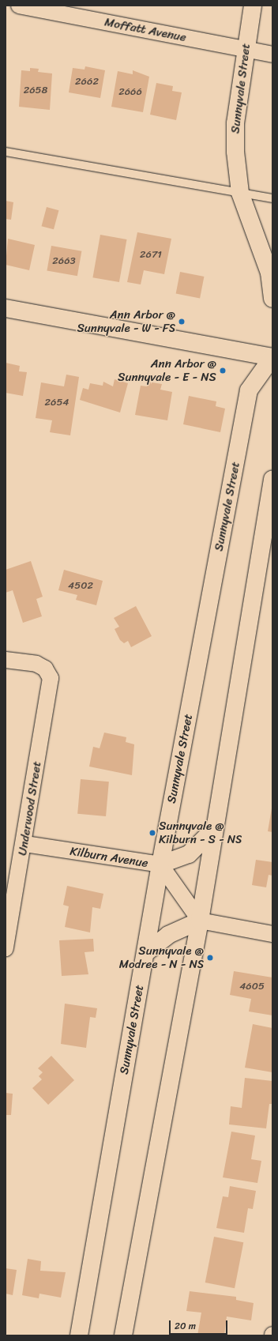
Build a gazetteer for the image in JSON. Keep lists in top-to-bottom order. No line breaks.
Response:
{"streets":{"street":["Moffatt Avenue","Sunnyvale Street","Underwood Street","Kilburn Avenue"]},"crossings":[["Moffatt Avenue","Sunnyvale Street"],["Sunnyvale Street","Kilburn Avenue"],["Underwood Street","Kilburn Avenue"]],"places":["Ann Arbor @ Sunnyvale - W - FS","Ann Arbor @ Sunnyvale - E - NS","Sunnyvale @ Kilburn - S - NS","Sunnyvale @ Modree - N - NS"],"house_numbers":["2662","2658","2666","2671","2663","2654","4502","4605"],"scale_bar":"20 m"}
